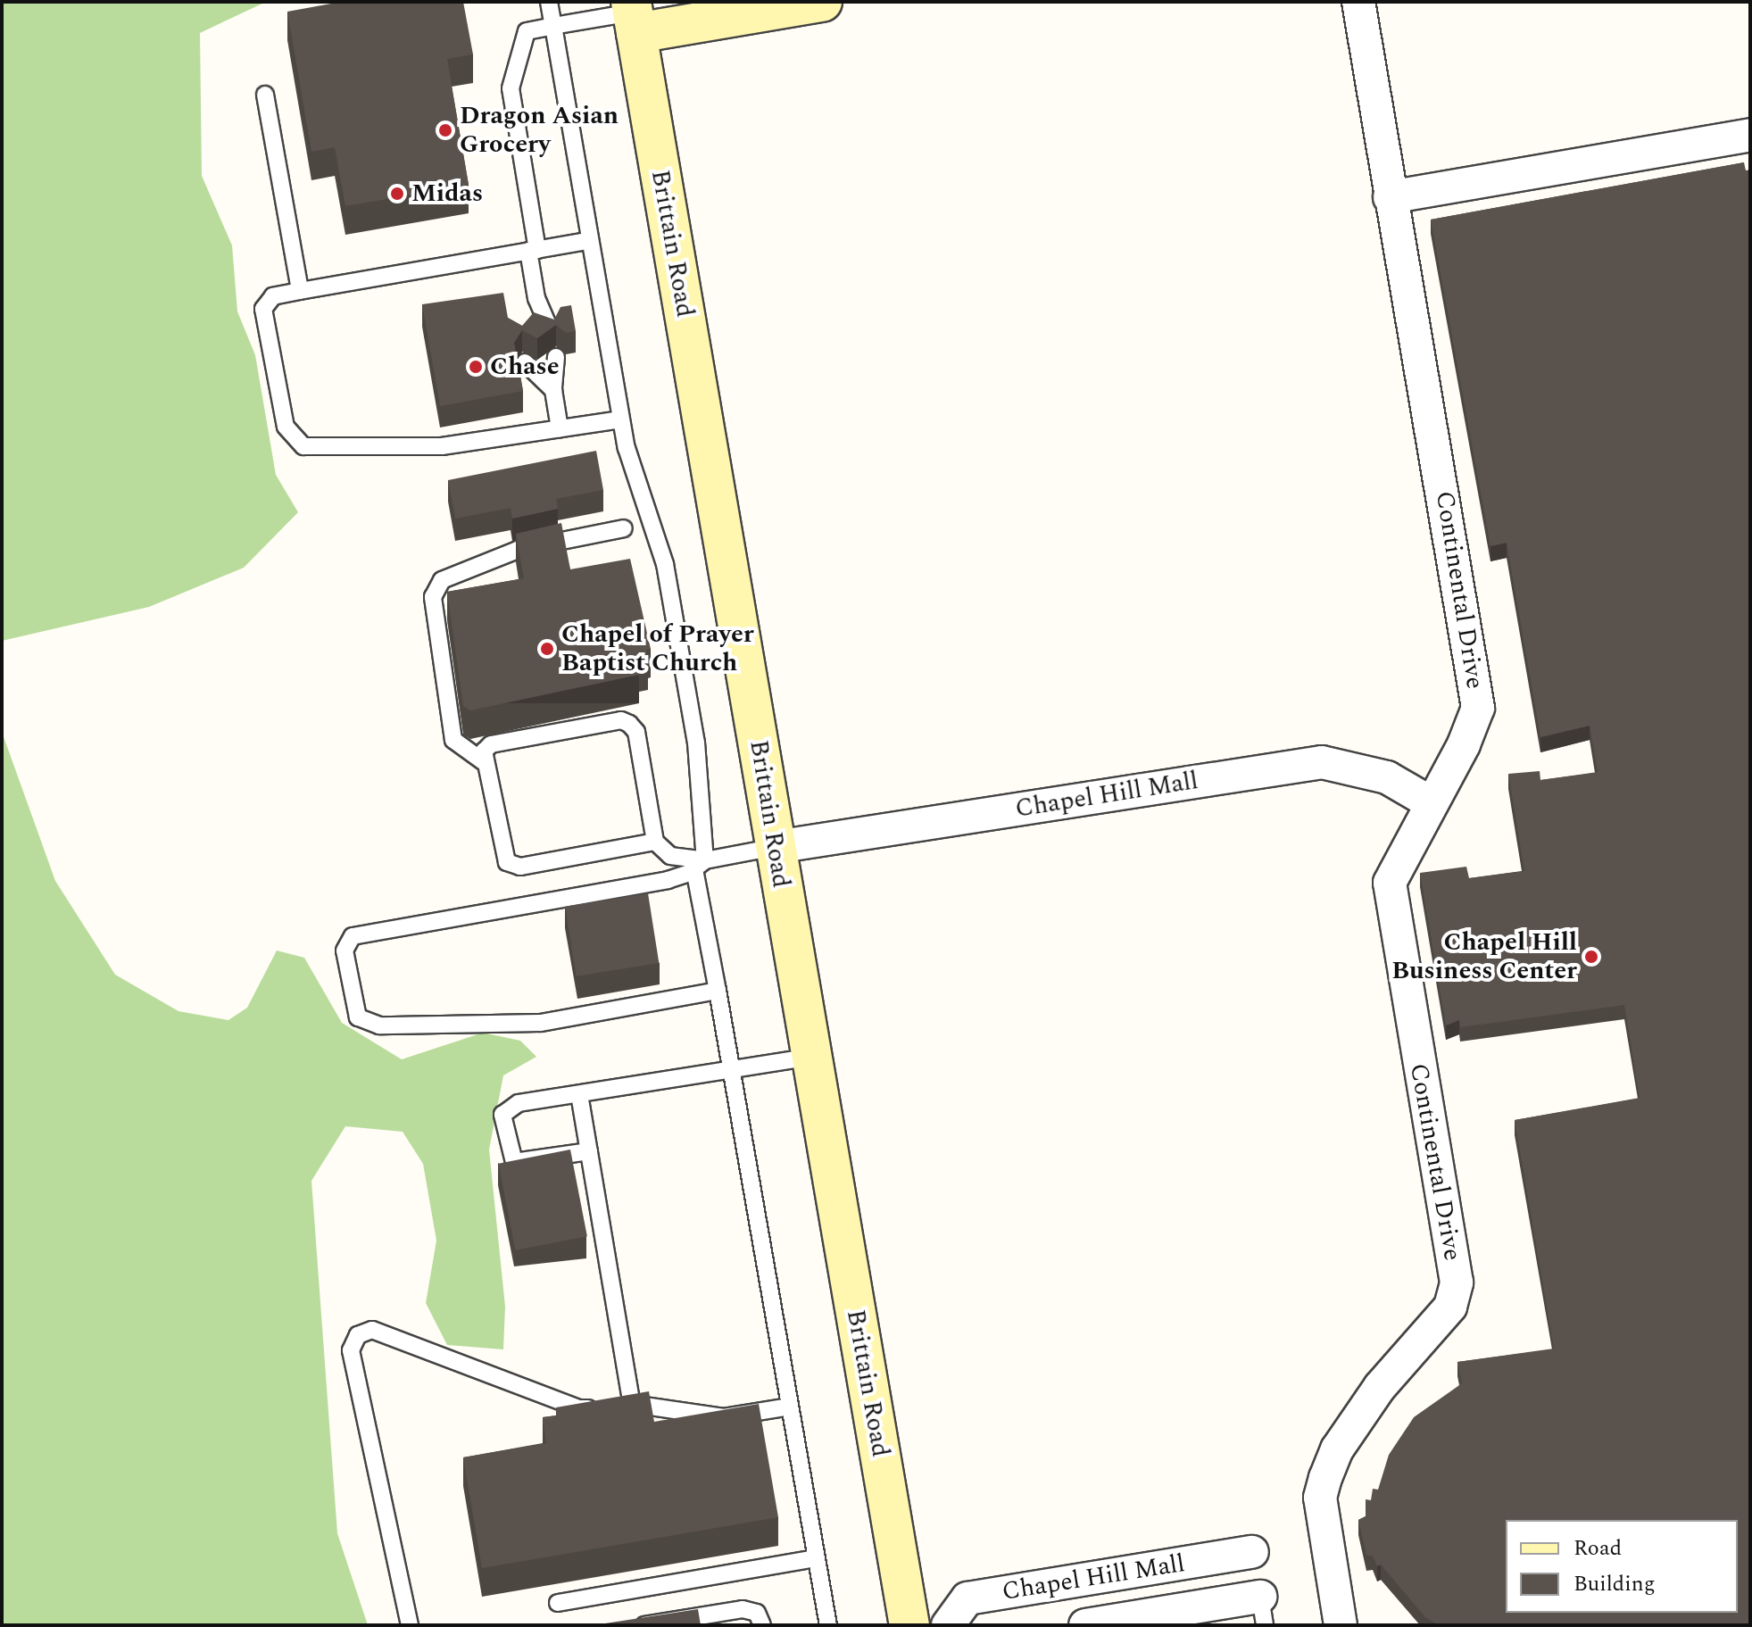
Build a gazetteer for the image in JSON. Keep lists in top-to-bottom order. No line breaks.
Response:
{"streets":{"street":["Brittain Road","Continental Drive","Chapel Hill Mall"]},"crossings":[["Brittain Road","Chapel Hill Mall"],["Continental Drive","Chapel Hill Mall"]],"places":["Dragon Asian Grocery","Midas","Chase","Chapel of Prayer Baptist Church","Chapel Hill Business Center"],"legend":["Road","Building"]}
